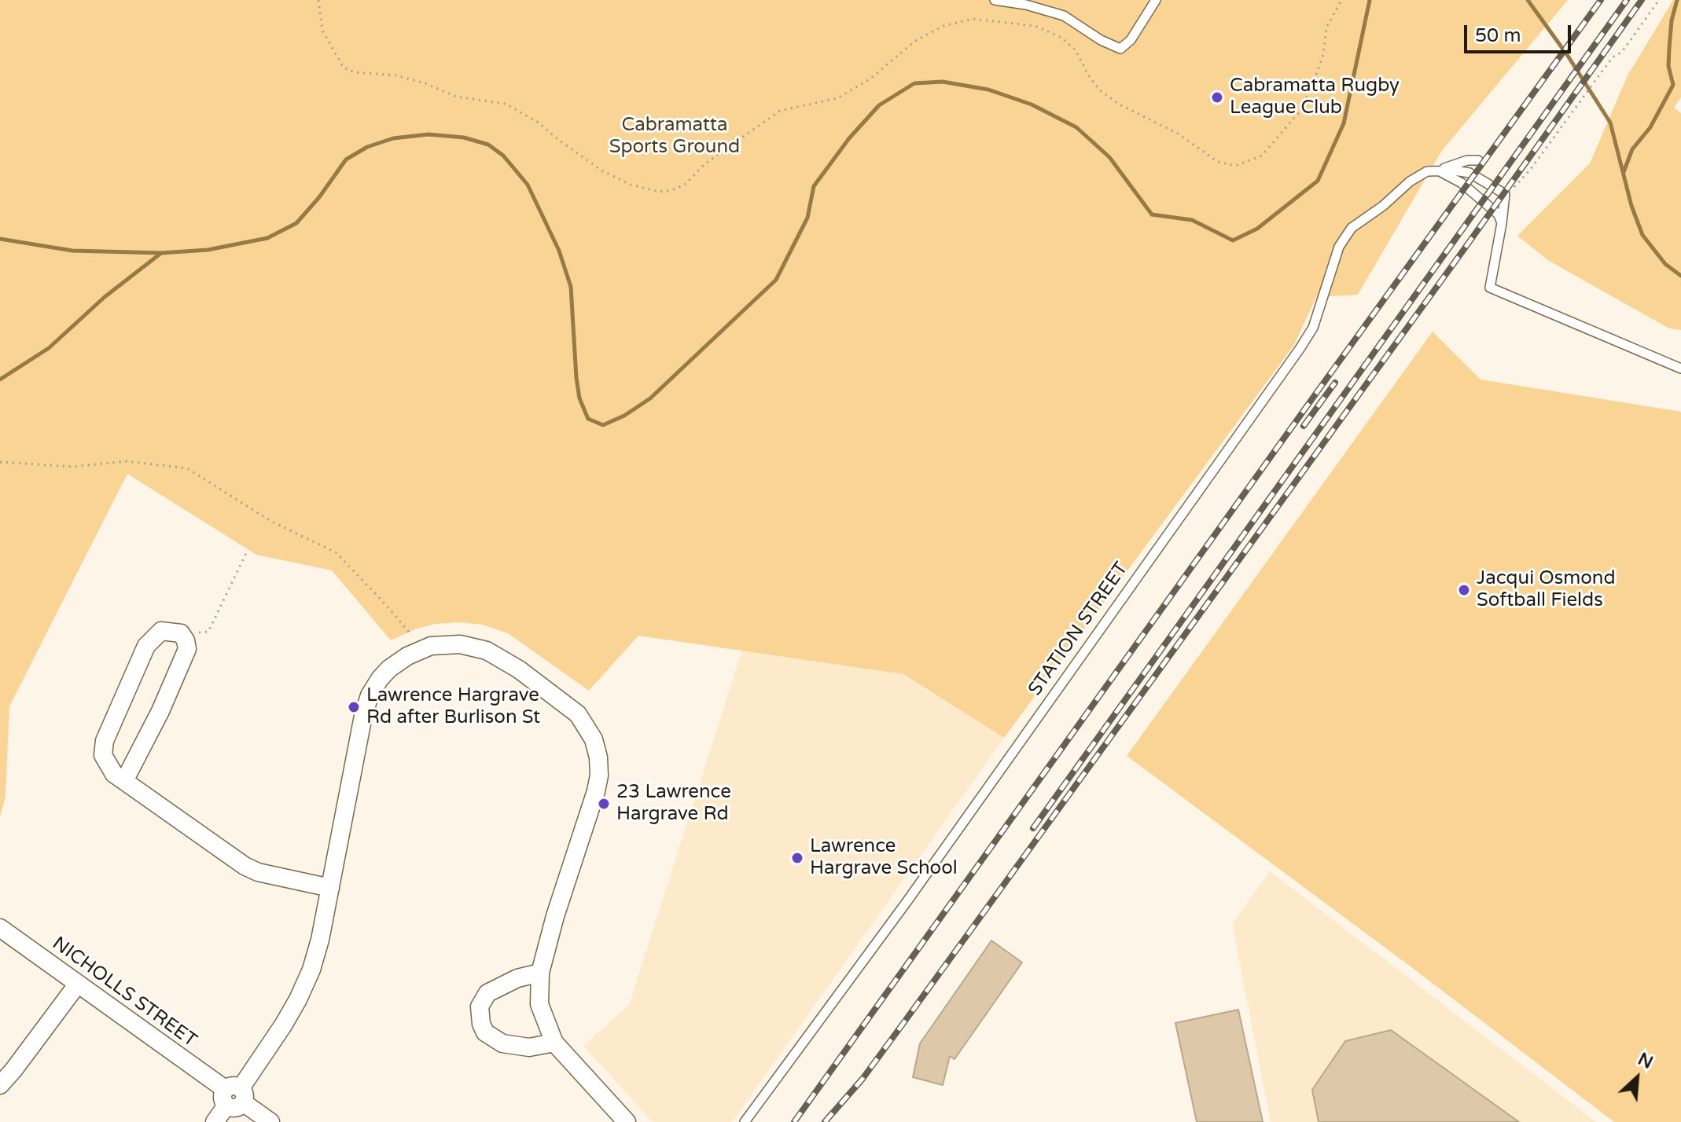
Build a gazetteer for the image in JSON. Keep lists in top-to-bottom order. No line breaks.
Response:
{"streets":{"street":["NICHOLLS STREET"],"lane":["STATION STREET"]},"parks":["Cabramatta Sports Ground"],"places":["Cabramatta Rugby League Club","Jacqui Osmond Softball Fields","Lawrence Hargrave Rd after Burlison St","23 Lawrence Hargrave Rd","Lawrence Hargrave School"],"scale_bar":"50 m","north":"top right"}
